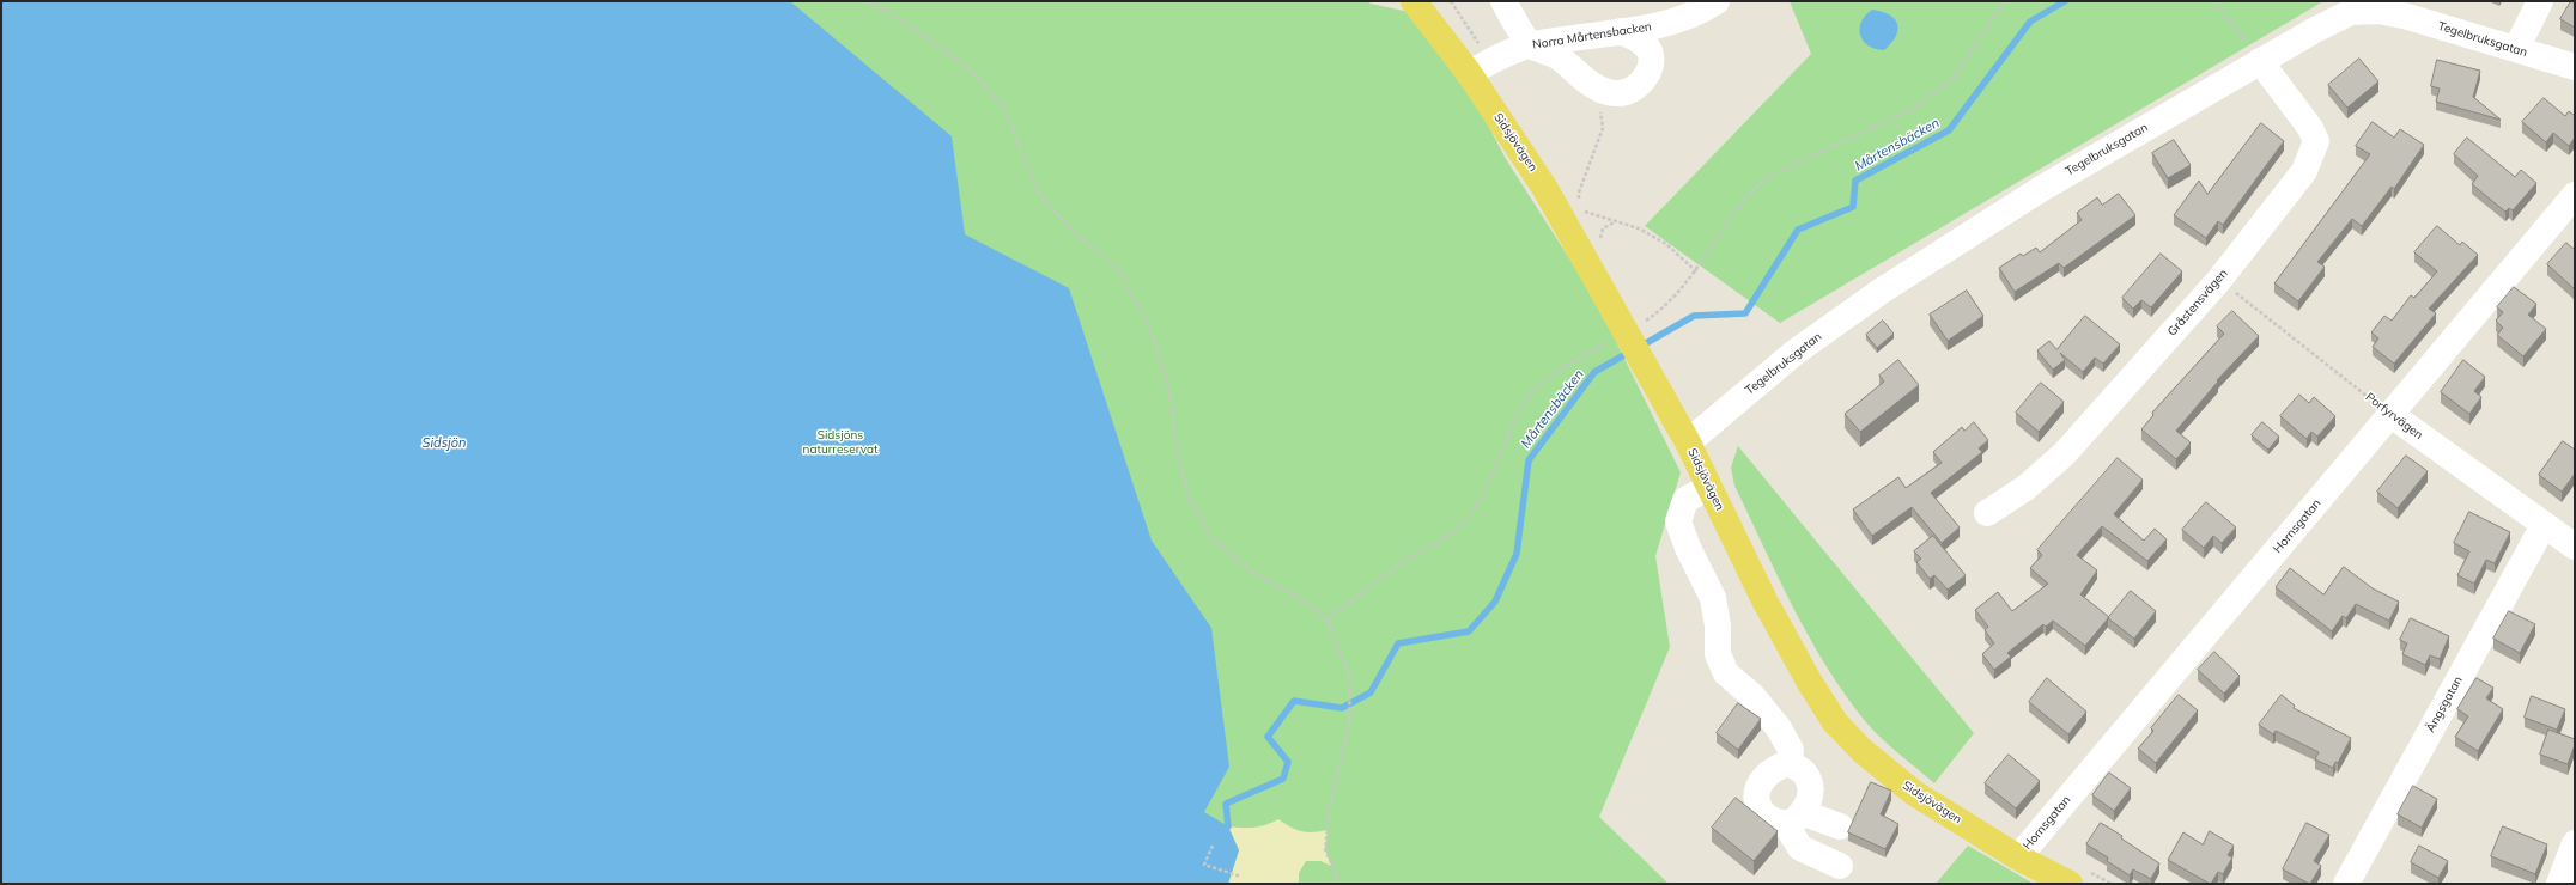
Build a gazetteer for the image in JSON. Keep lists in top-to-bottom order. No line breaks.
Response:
{"streets":{"main road":["Sidsjövägen"],"street":["Norra Mårtensbacken","Tegelbruksgatan","Gråstensvägen","Porfyrvägen","Hornsgatan","Ängsgatan"]},"crossings":[["Norra Mårtensbacken","Sidsjövägen"],["Tegelbruksgatan","Sidsjövägen"],["Tegelbruksgatan","Gråstensvägen"],["Sidsjövägen","Hornsgatan"],["Gråstensvägen","Porfyrvägen"],["Porfyrvägen","Hornsgatan"],["Porfyrvägen","Ängsgatan"]],"water":["Mårtensbäcken","Sidsjön"],"parks":["Sidsjöns naturreservat"]}
